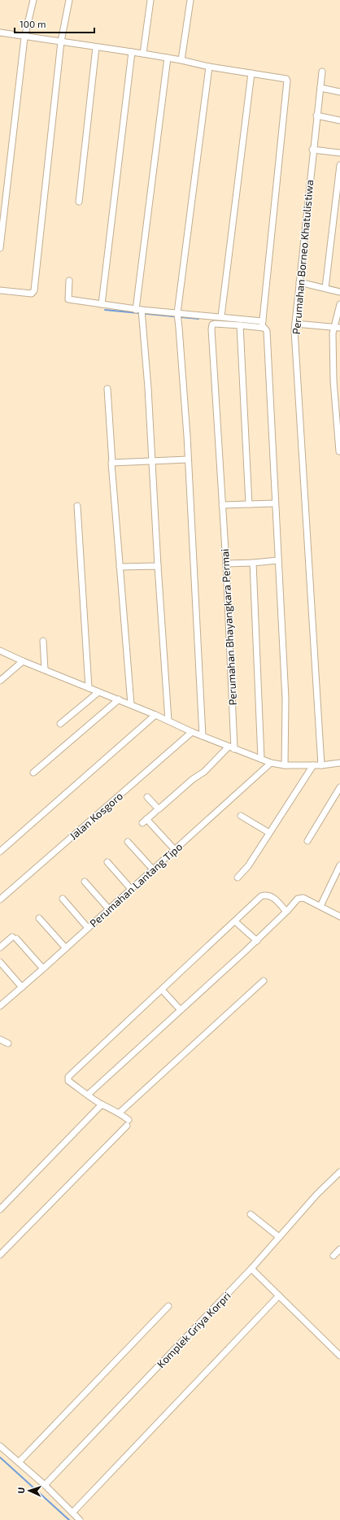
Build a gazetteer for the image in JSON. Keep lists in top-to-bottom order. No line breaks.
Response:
{"streets":{"street":["Perumahan Borneo Khatulistiwa","Perumahan Bhayangkara Permai","Jalan Kosgoro","Perumahan Lantang Tipo","Komplek Griya Korpri"]},"scale_bar":"100 m","north":"left"}
